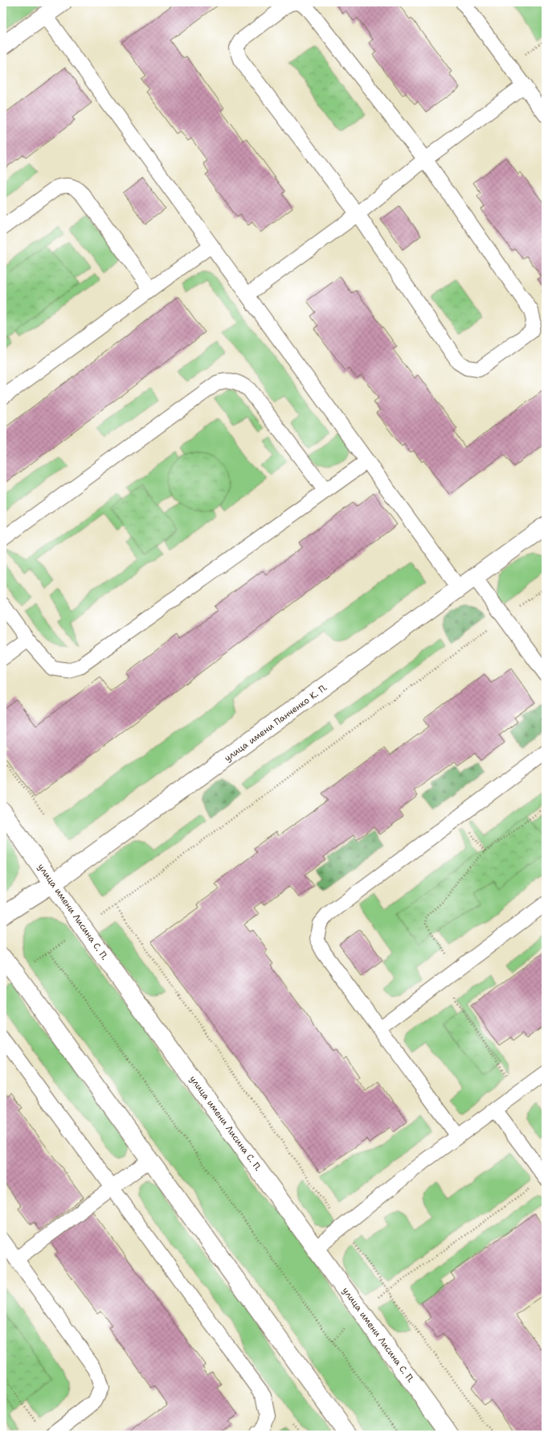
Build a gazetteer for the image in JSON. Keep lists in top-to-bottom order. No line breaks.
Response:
{"streets":{"street":["улица имени Панченко К. П.","улица имени Лисина С. П."]},"crossings":[["улица имени Панченко К. П.","улица имени Лисина С. П."]]}
